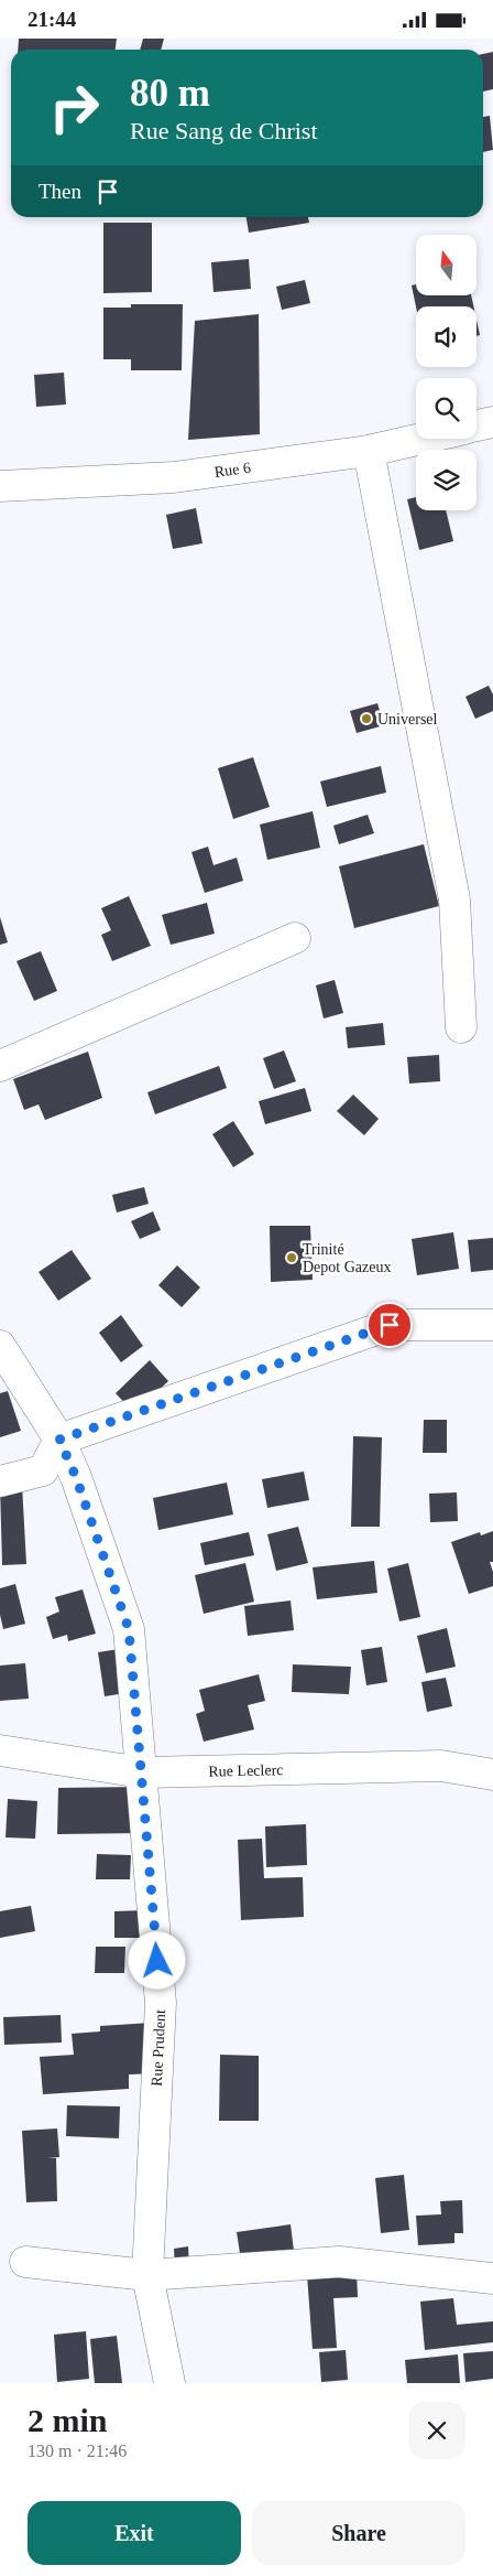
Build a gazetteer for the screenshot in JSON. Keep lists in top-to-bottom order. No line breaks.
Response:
{"streets":{"street":["Rue 6","Rue Leclerc","Rue Prudent"]},"crossings":[["Rue Leclerc","Rue Prudent"]],"places":["Universel","Trinité Depot Gazeux"],"north":"top","page":{"status":"21:44","turn":["80 m","Rue Sang de Christ"],"then":"Then","heading":["2 min","130 m · 21:46"],"buttons":["Exit","Share"]}}
